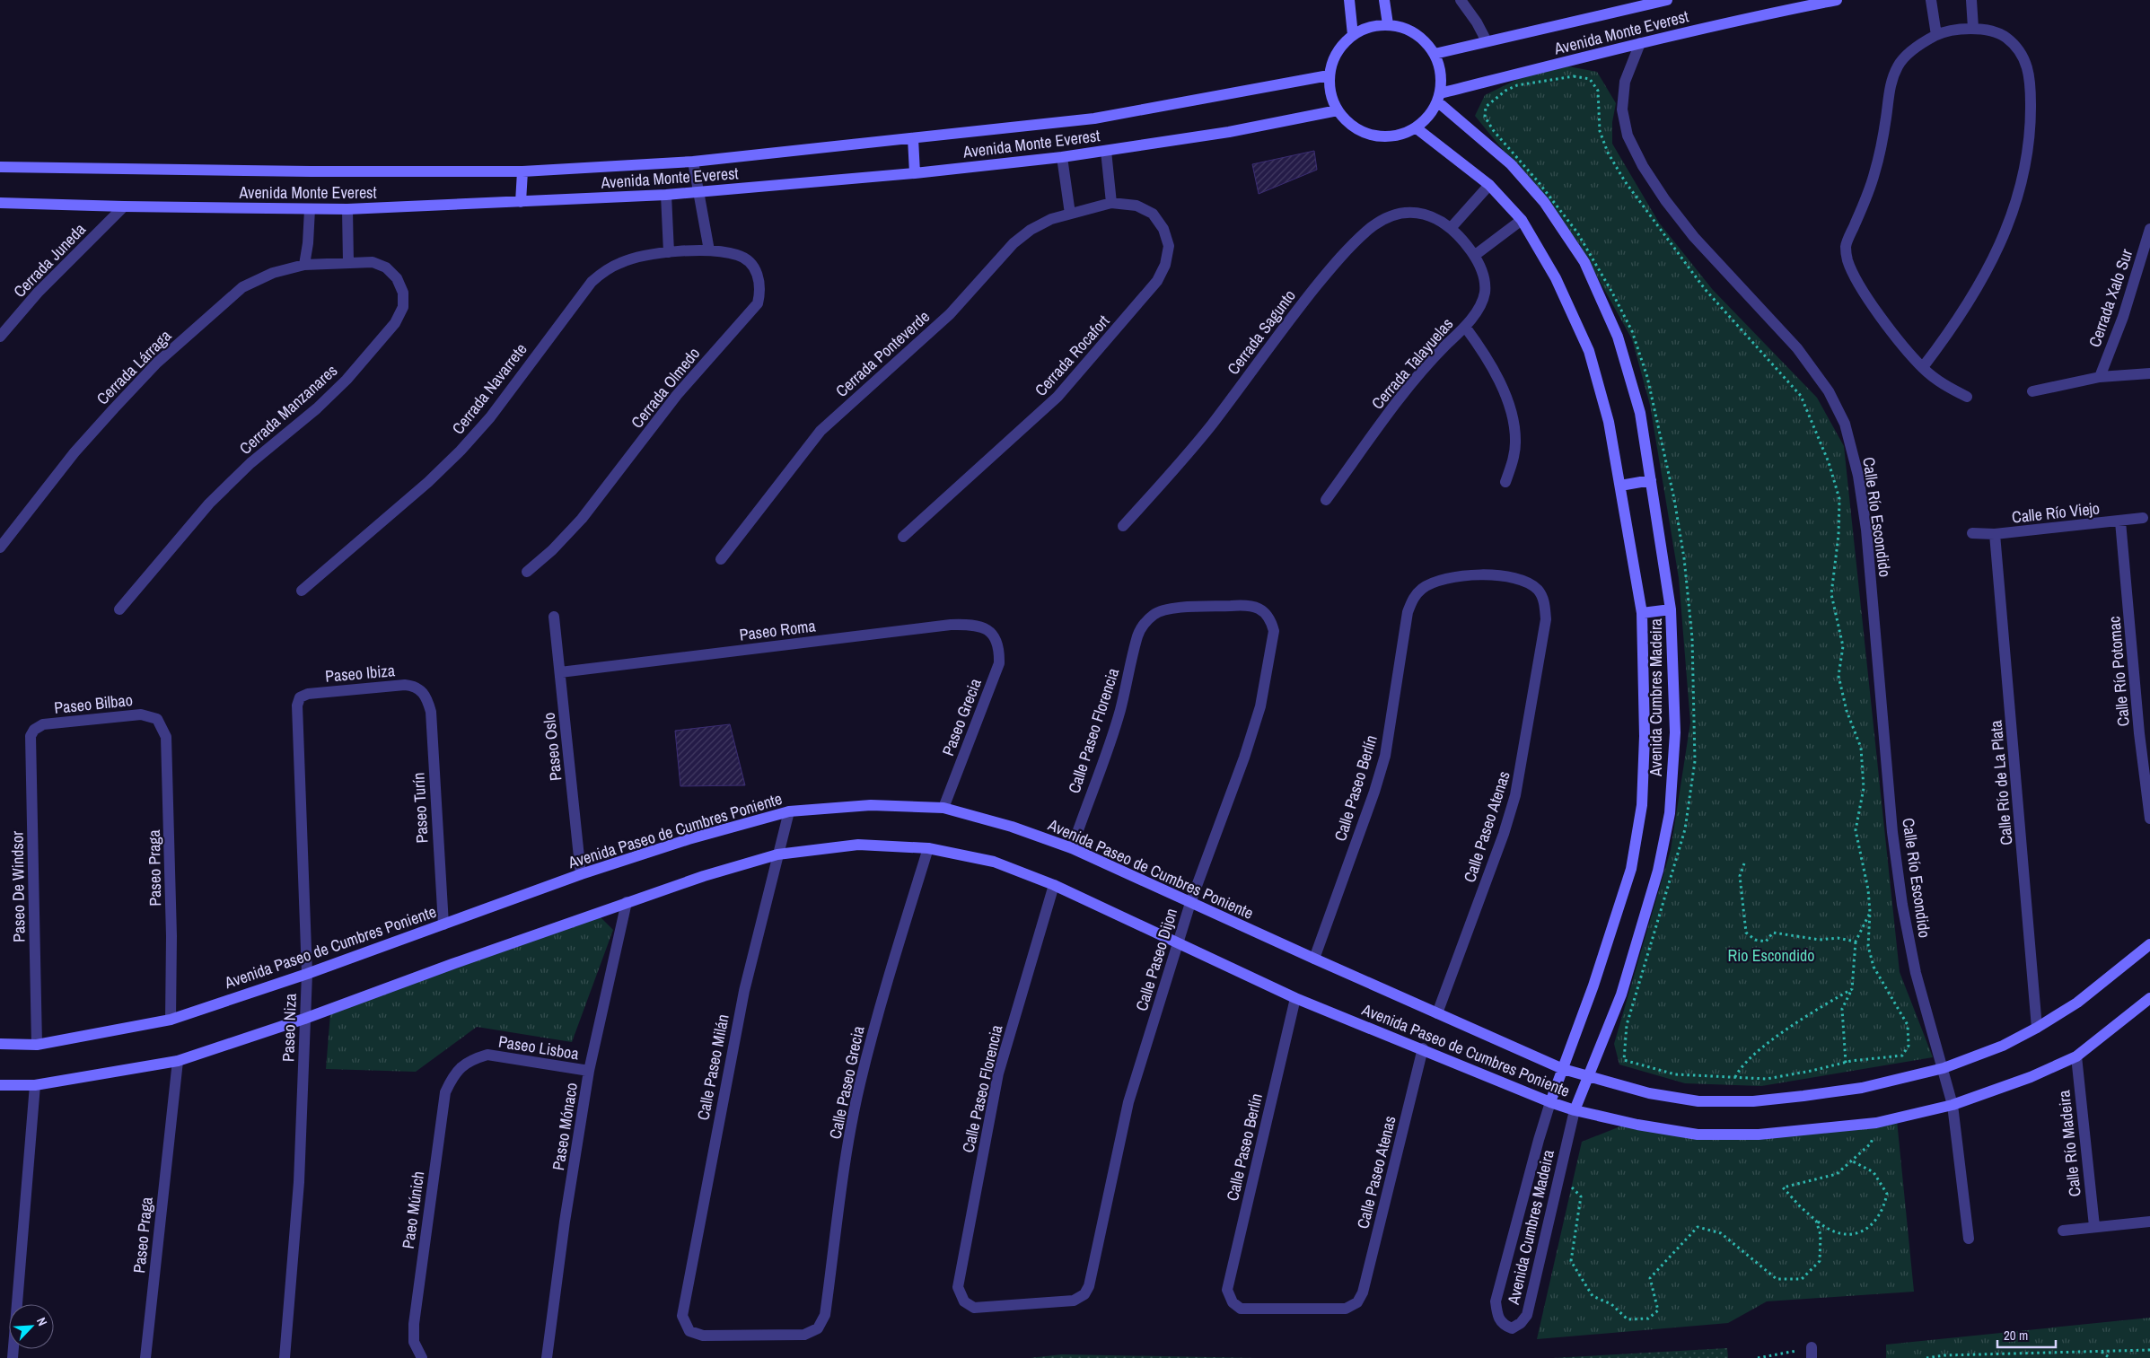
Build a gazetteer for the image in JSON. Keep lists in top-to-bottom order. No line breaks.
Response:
{"streets":{"street":["Avenida Monte Everest","Cerrada Juneda","Cerrada Xalo Sur","Cerrada Sagunto","Cerrada Ponteverde","Cerrada Rocafort","Cerrada Talayuelas","Cerrada Lárraga","Cerrada Olmedo","Cerrada Navarrete","Cerrada Manzanares","Calle Río Viejo","Calle Río Escondido","Paseo Roma","Calle Río Potomac","Paseo Ibiza","Avenida Cumbres Madeira","Paseo Bilbao","Paseo Grecia","Calle Paseo Florencia","Paseo Oslo","Calle Río de La Plata","Calle Paseo Berlín","Paseo Turín","Calle Paseo Atenas","Avenida Paseo de Cumbres Poniente","Paseo Praga","Paseo De Windsor","Calle Paseo Dijon","Paseo Niza","Paseo Lisboa","Calle Paseo Milán","Calle Paseo Grecia","Paseo Mónaco","Calle Río Madeira","Paeo Múnich"]},"crossings":[["Avenida Monte Everest","Cerrada Juneda"],["Avenida Monte Everest","Calle Río Escondido"],["Avenida Monte Everest","Avenida Cumbres Madeira"],["Cerrada Sagunto","Cerrada Talayuelas"],["Cerrada Ponteverde","Cerrada Rocafort"],["Cerrada Lárraga","Cerrada Manzanares"],["Cerrada Olmedo","Cerrada Navarrete"],["Calle Río Viejo","Calle Río Potomac"],["Calle Río Viejo","Calle Río de La Plata"],["Calle Río Escondido","Avenida Paseo de Cumbres Poniente"],["Paseo Roma","Paseo Grecia"],["Paseo Roma","Paseo Oslo"],["Paseo Ibiza","Paseo Turín"],["Paseo Ibiza","Paseo Niza"],["Avenida Cumbres Madeira","Avenida Paseo de Cumbres Poniente"],["Paseo Bilbao","Paseo Praga"],["Paseo Bilbao","Paseo De Windsor"],["Paseo Grecia","Avenida Paseo de Cumbres Poniente"],["Calle Paseo Florencia","Avenida Paseo de Cumbres Poniente"],["Calle Paseo Florencia","Calle Paseo Dijon"],["Paseo Oslo","Avenida Paseo de Cumbres Poniente"],["Calle Río de La Plata","Avenida Paseo de Cumbres Poniente"],["Calle Paseo Berlín","Calle Paseo Atenas"],["Calle Paseo Berlín","Avenida Paseo de Cumbres Poniente"],["Paseo Turín","Avenida Paseo de Cumbres Poniente"],["Calle Paseo Atenas","Avenida Paseo de Cumbres Poniente"],["Avenida Paseo de Cumbres Poniente","Paseo Praga"],["Avenida Paseo de Cumbres Poniente","Paseo De Windsor"],["Avenida Paseo de Cumbres Poniente","Calle Paseo Dijon"],["Avenida Paseo de Cumbres Poniente","Paseo Niza"],["Avenida Paseo de Cumbres Poniente","Calle Paseo Milán"],["Avenida Paseo de Cumbres Poniente","Calle Paseo Grecia"],["Avenida Paseo de Cumbres Poniente","Paseo Mónaco"],["Avenida Paseo de Cumbres Poniente","Calle Río Madeira"],["Paseo Lisboa","Paseo Mónaco"],["Paseo Lisboa","Paeo Múnich"],["Calle Paseo Milán","Calle Paseo Grecia"]],"parks":["Rio Escondido"],"scale_bar":"20 m","north":"top right"}
